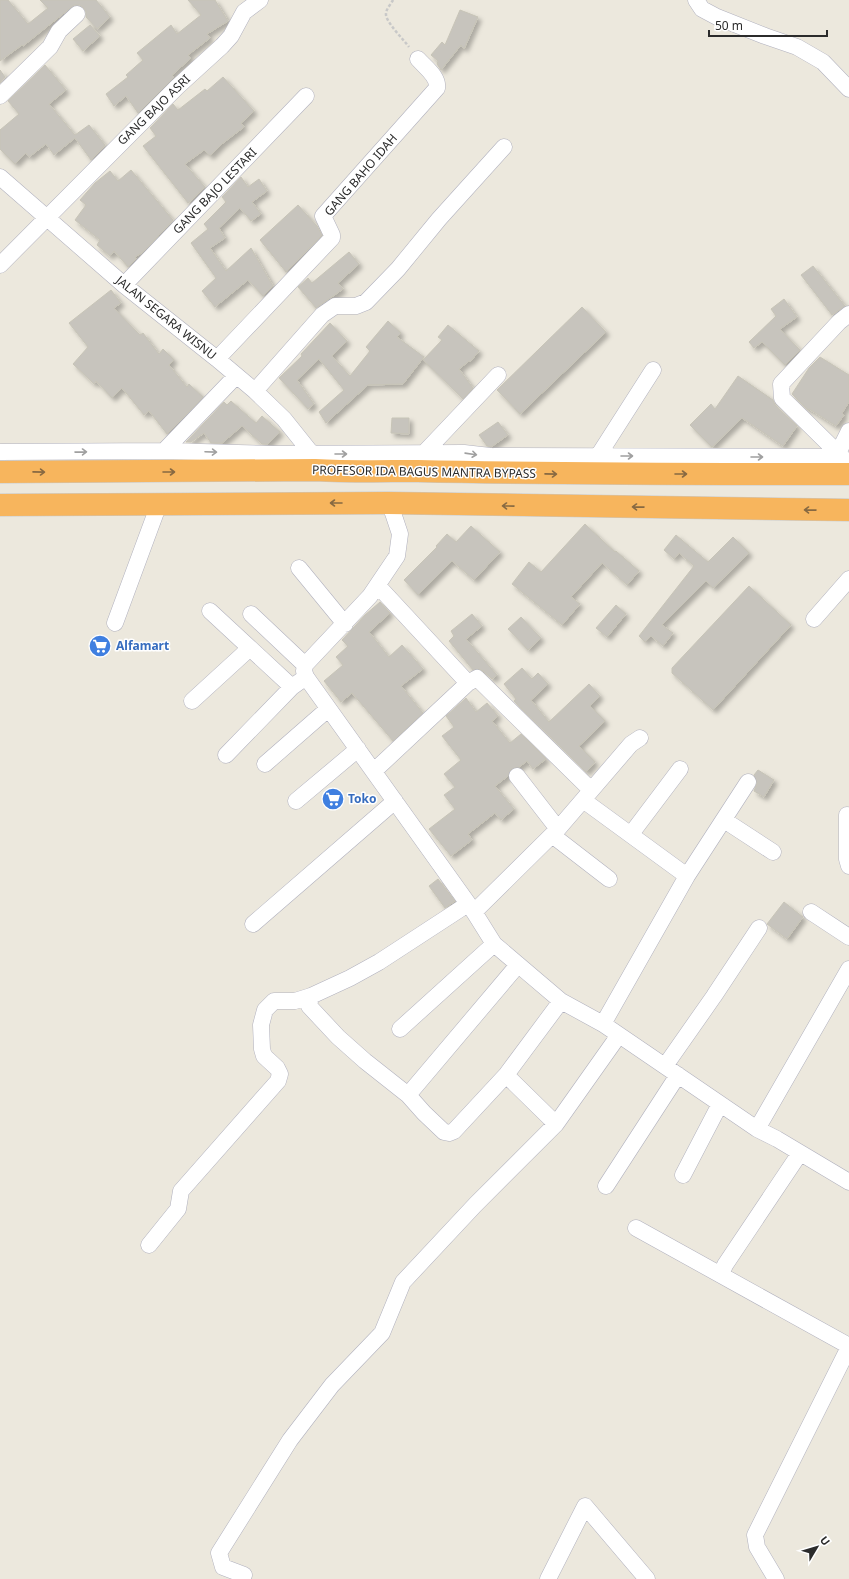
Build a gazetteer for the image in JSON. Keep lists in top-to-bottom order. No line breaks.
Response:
{"streets":{"highway":["PROFESOR IDA BAGUS MANTRA BYPASS"],"street":["GANG BAJO ASRI","GANG BAHO IDAH","GANG BAJO LESTARI","JALAN SEGARA WISNU"]},"crossings":[["GANG BAJO ASRI","JALAN SEGARA WISNU"],["GANG BAHO IDAH","JALAN SEGARA WISNU"],["GANG BAJO LESTARI","JALAN SEGARA WISNU"],["JALAN SEGARA WISNU","PROFESOR IDA BAGUS MANTRA BYPASS"]],"places":{"supermarket":["Alfamart","Toko"]},"scale_bar":"50 m","north":"top right"}
